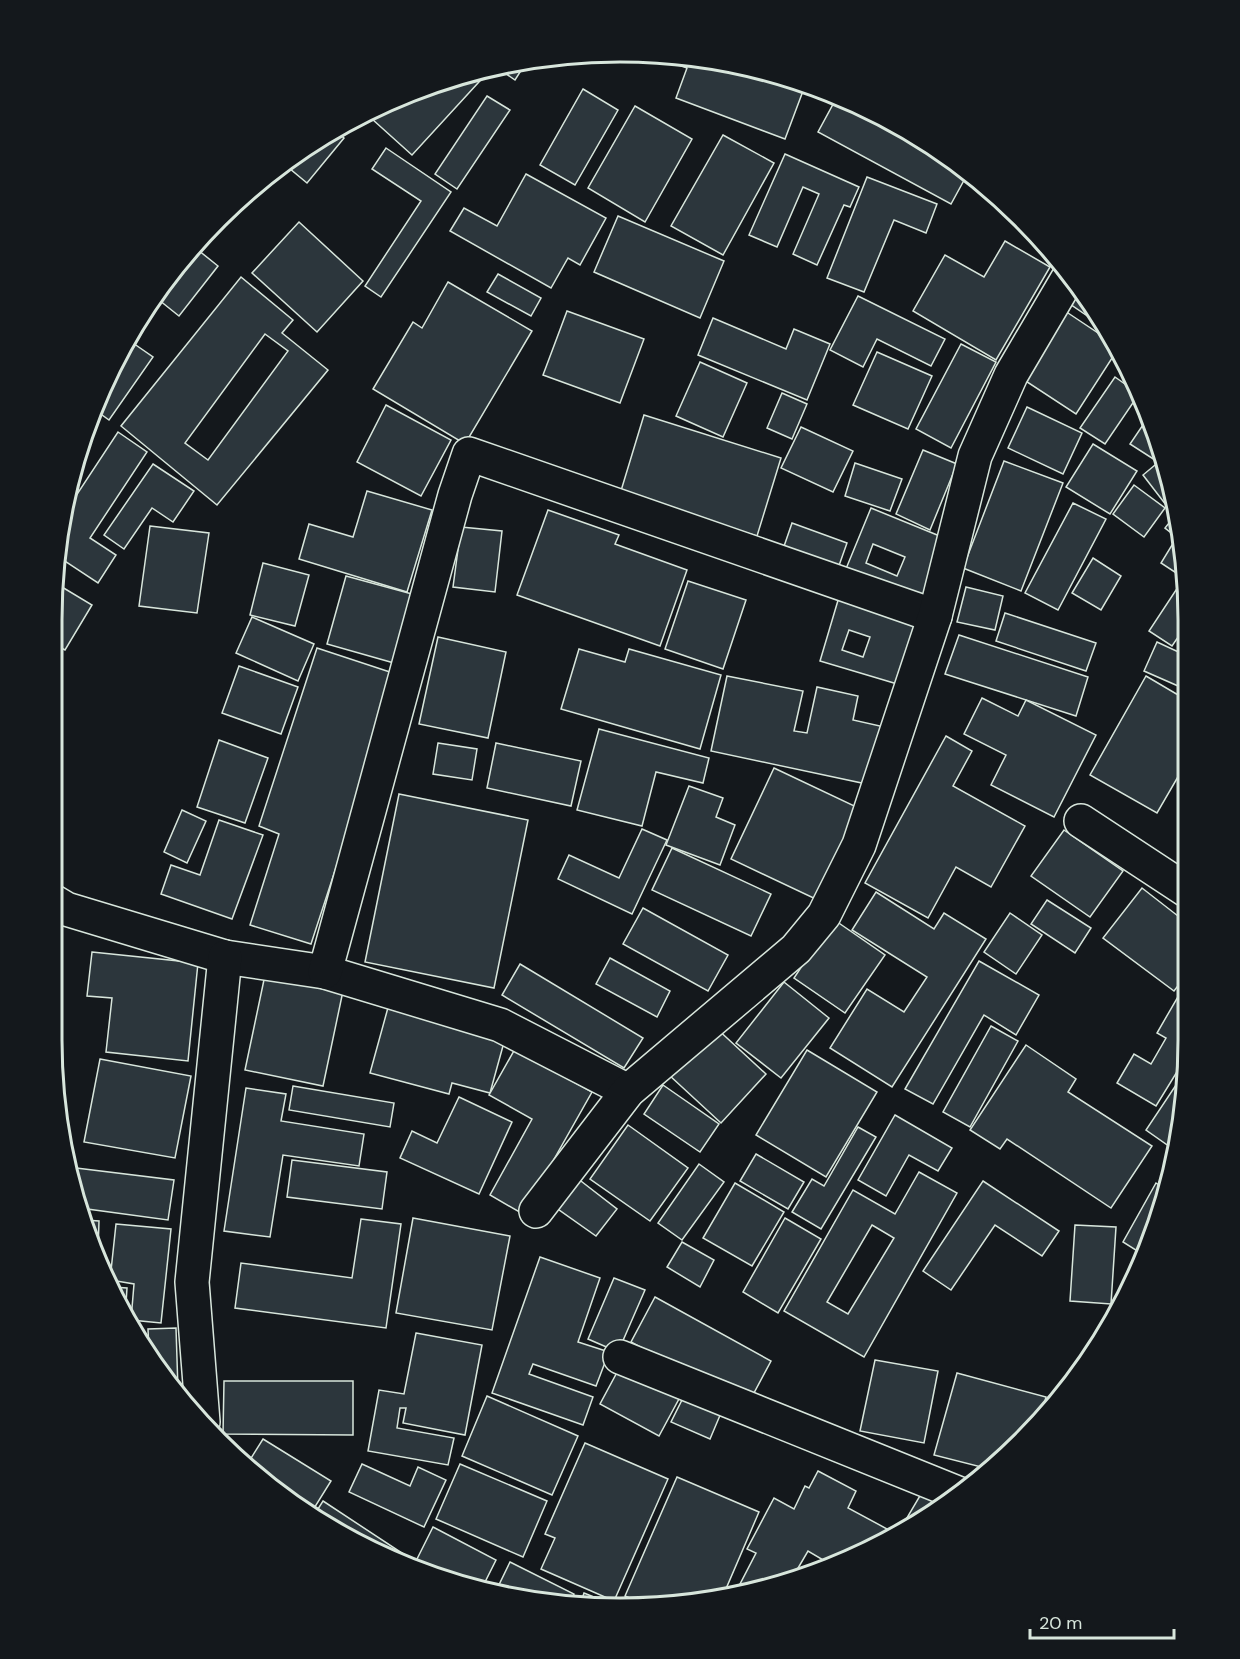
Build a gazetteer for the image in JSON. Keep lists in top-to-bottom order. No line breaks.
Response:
{"scale_bar":"20 m"}
